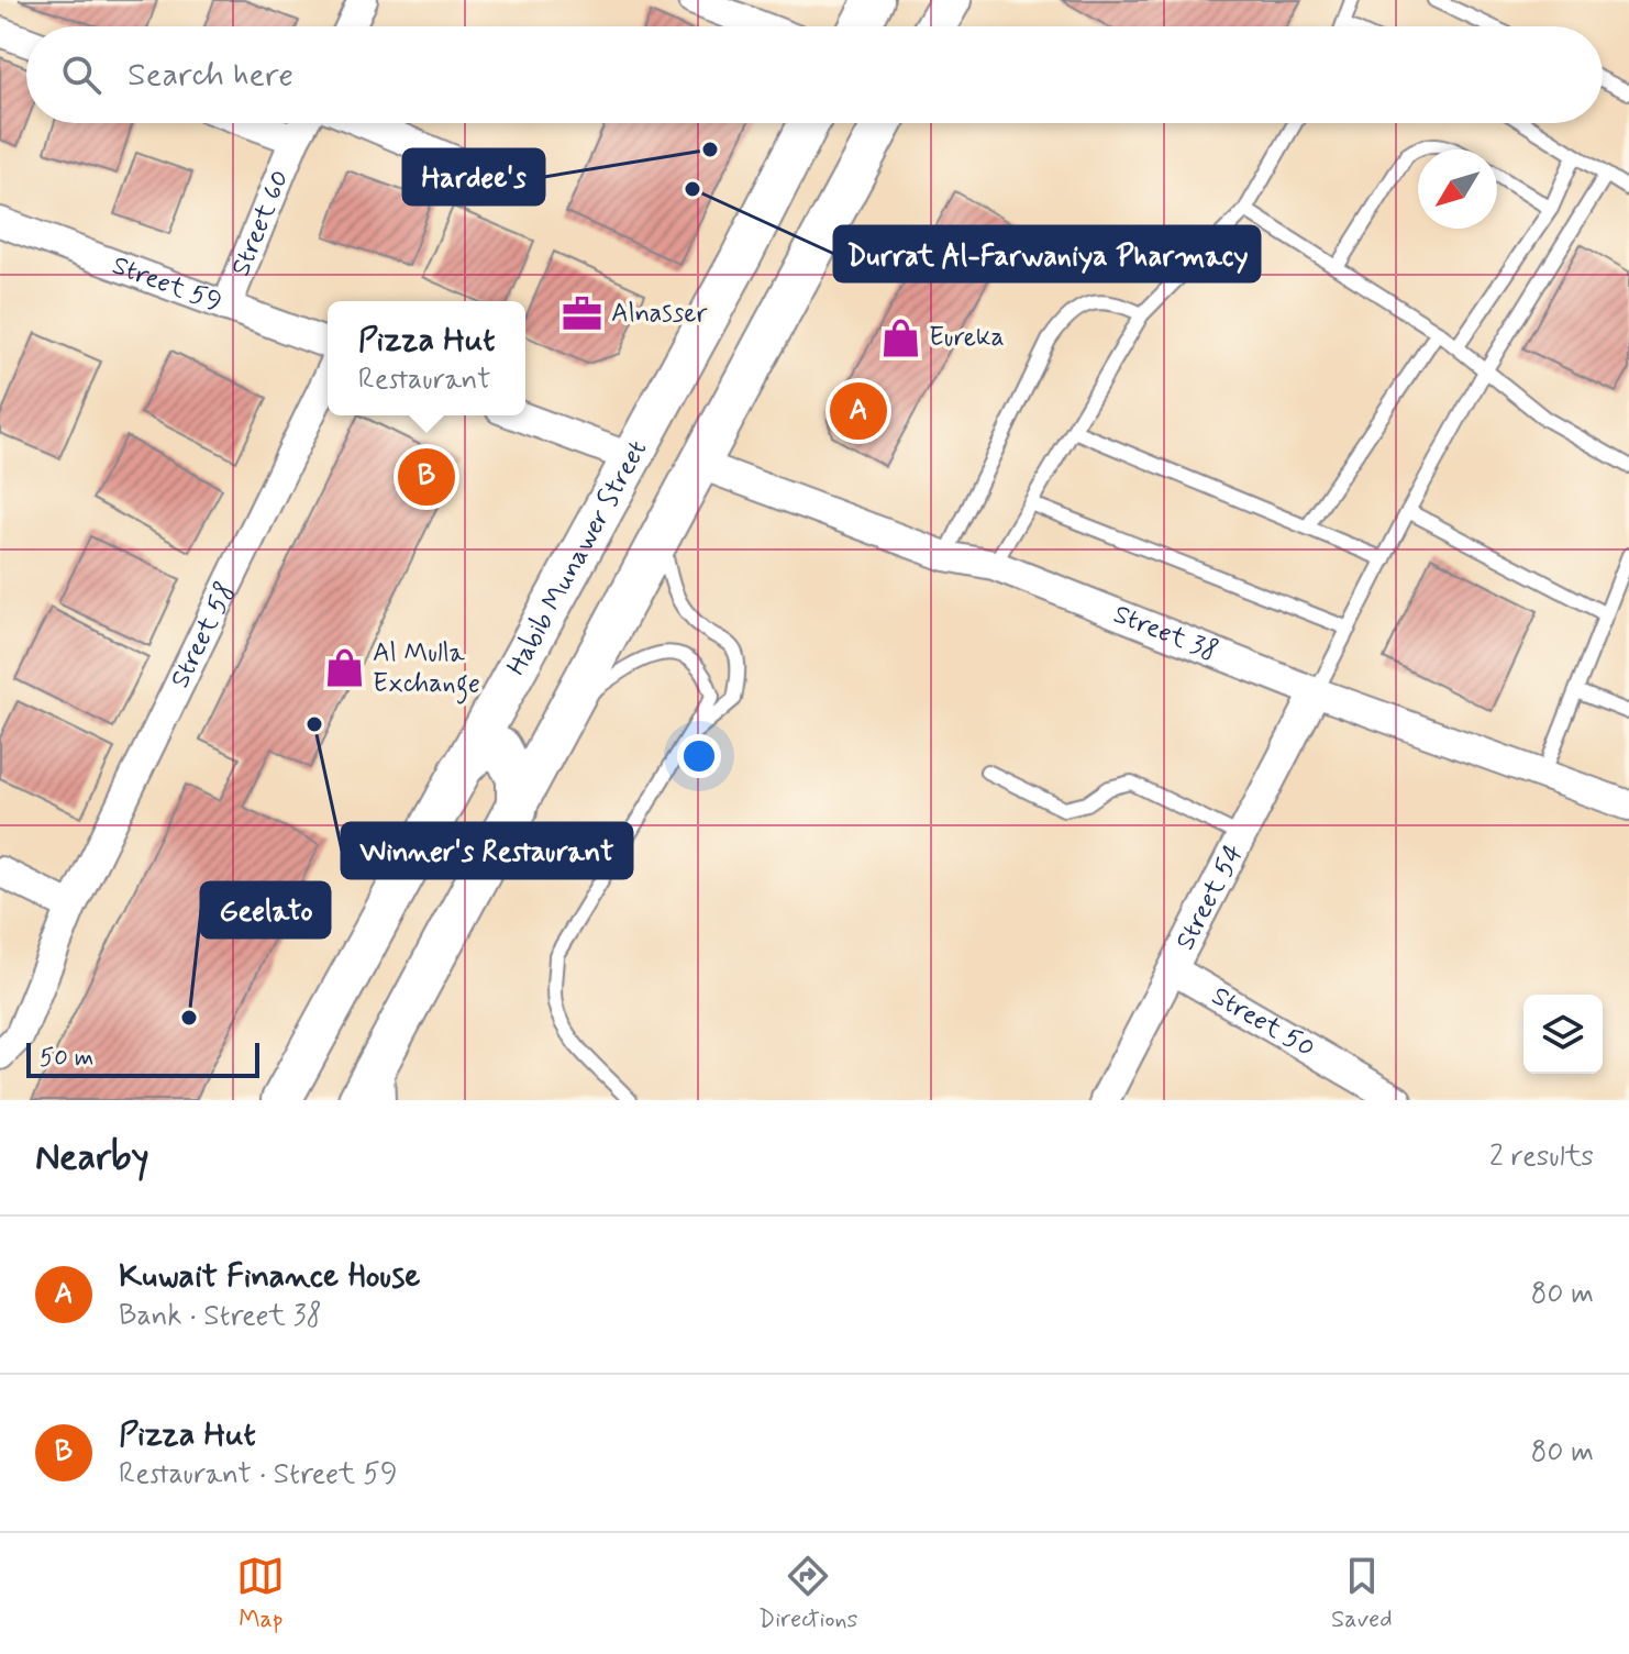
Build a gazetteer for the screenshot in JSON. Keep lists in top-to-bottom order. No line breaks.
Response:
{"streets":{"street":["Street 60","Street 59","Habib Munawer Street","Street 38","Street 58","Street 54","Street 50"]},"crossings":[["Street 60","Street 59"],["Street 38","Street 54"],["Street 54","Street 50"]],"places":{"other":["Hardee's","Durrat Al-Farwaniya Pharmacy","Winner's Restaurant","Geelato"],"office":["Alnasser"],"shop":["Eureka","Al Mulla Exchange"]},"scale_bar":"50 m","north":"bottom left","page":{"search":"Search here","popup":["Pizza Hut","Restaurant"],"pins":["A","B"],"scale":"50 m","heading":["Nearby","2 results"],"list":[{"mark":"A","name":"Kuwait Finance House","note":"Bank · Street 38","value":"80 m"},{"mark":"B","name":"Pizza Hut","note":"Restaurant · Street 59","value":"80 m"}],"nav":["Map","Directions","Saved"]}}
